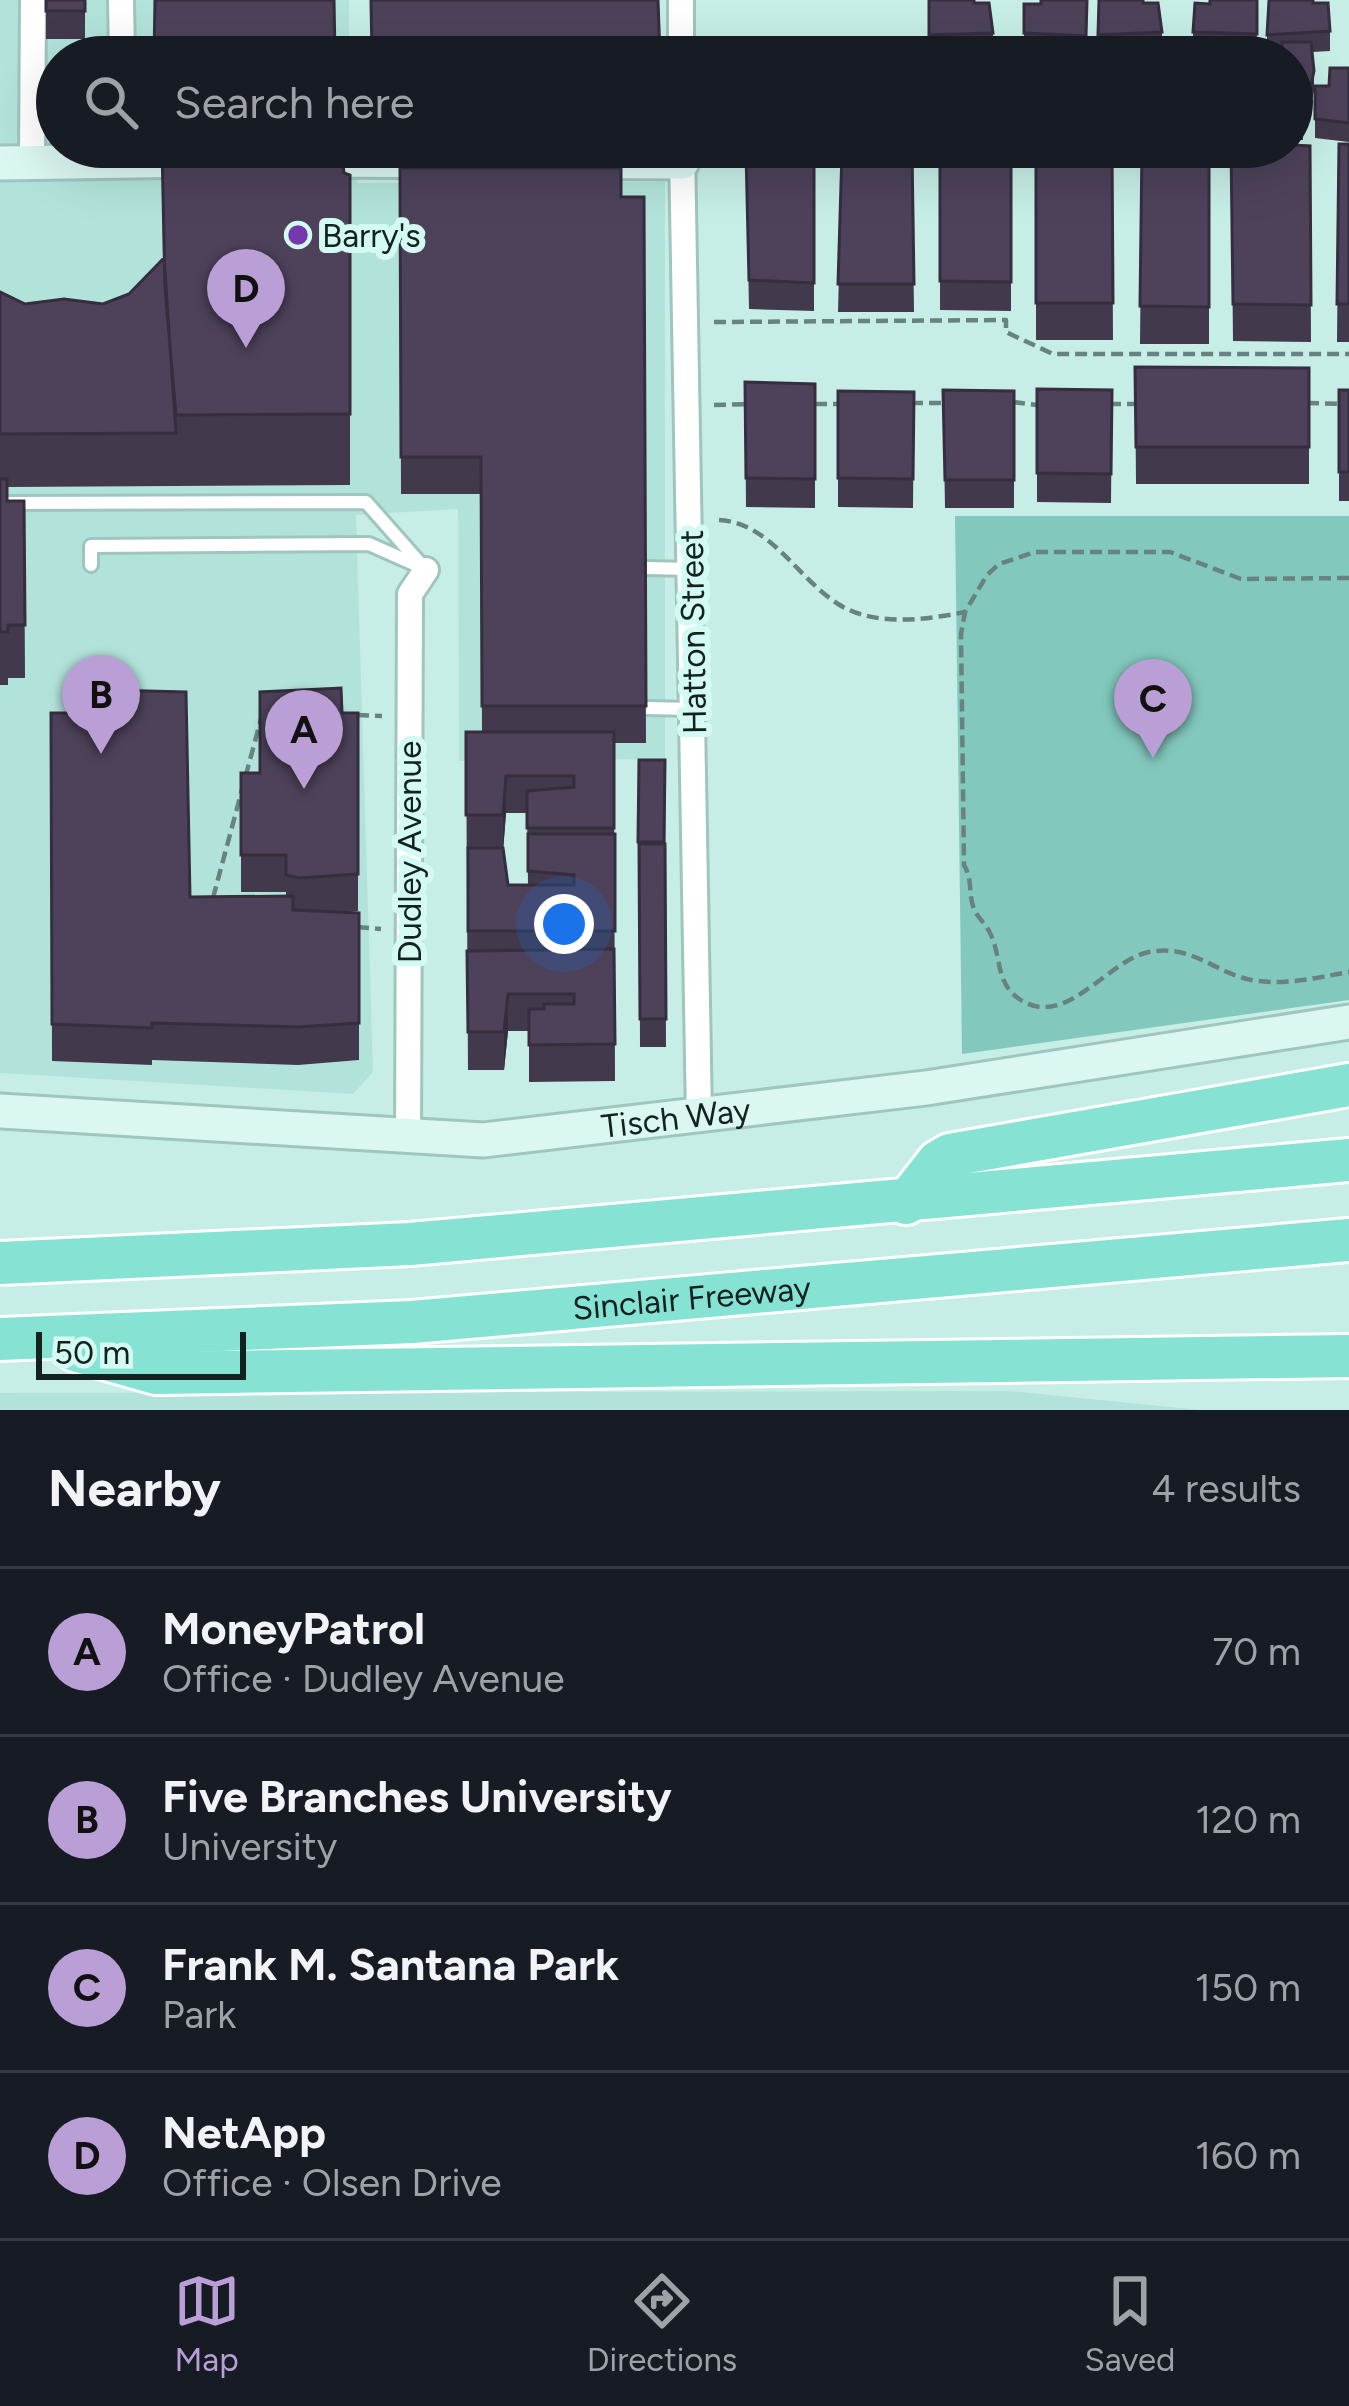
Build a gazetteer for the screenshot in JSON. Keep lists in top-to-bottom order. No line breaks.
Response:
{"streets":{"highway":["Sinclair Freeway"],"main road":["Tisch Way"],"street":["Hatton Street","Dudley Avenue"]},"crossings":[["Hatton Street","Tisch Way"],["Dudley Avenue","Tisch Way"]],"places":["Barry's"],"scale_bar":"50 m","page":{"search":"Search here","pins":["D","B","C","A"],"scale":"50 m","heading":["Nearby","4 results"],"list":[{"mark":"A","name":"MoneyPatrol","note":"Office · Dudley Avenue","value":"70 m"},{"mark":"B","name":"Five Branches University","note":"University","value":"120 m"},{"mark":"C","name":"Frank M. Santana Park","note":"Park","value":"150 m"},{"mark":"D","name":"NetApp","note":"Office · Olsen Drive","value":"160 m"}],"nav":["Map","Directions","Saved"]}}
